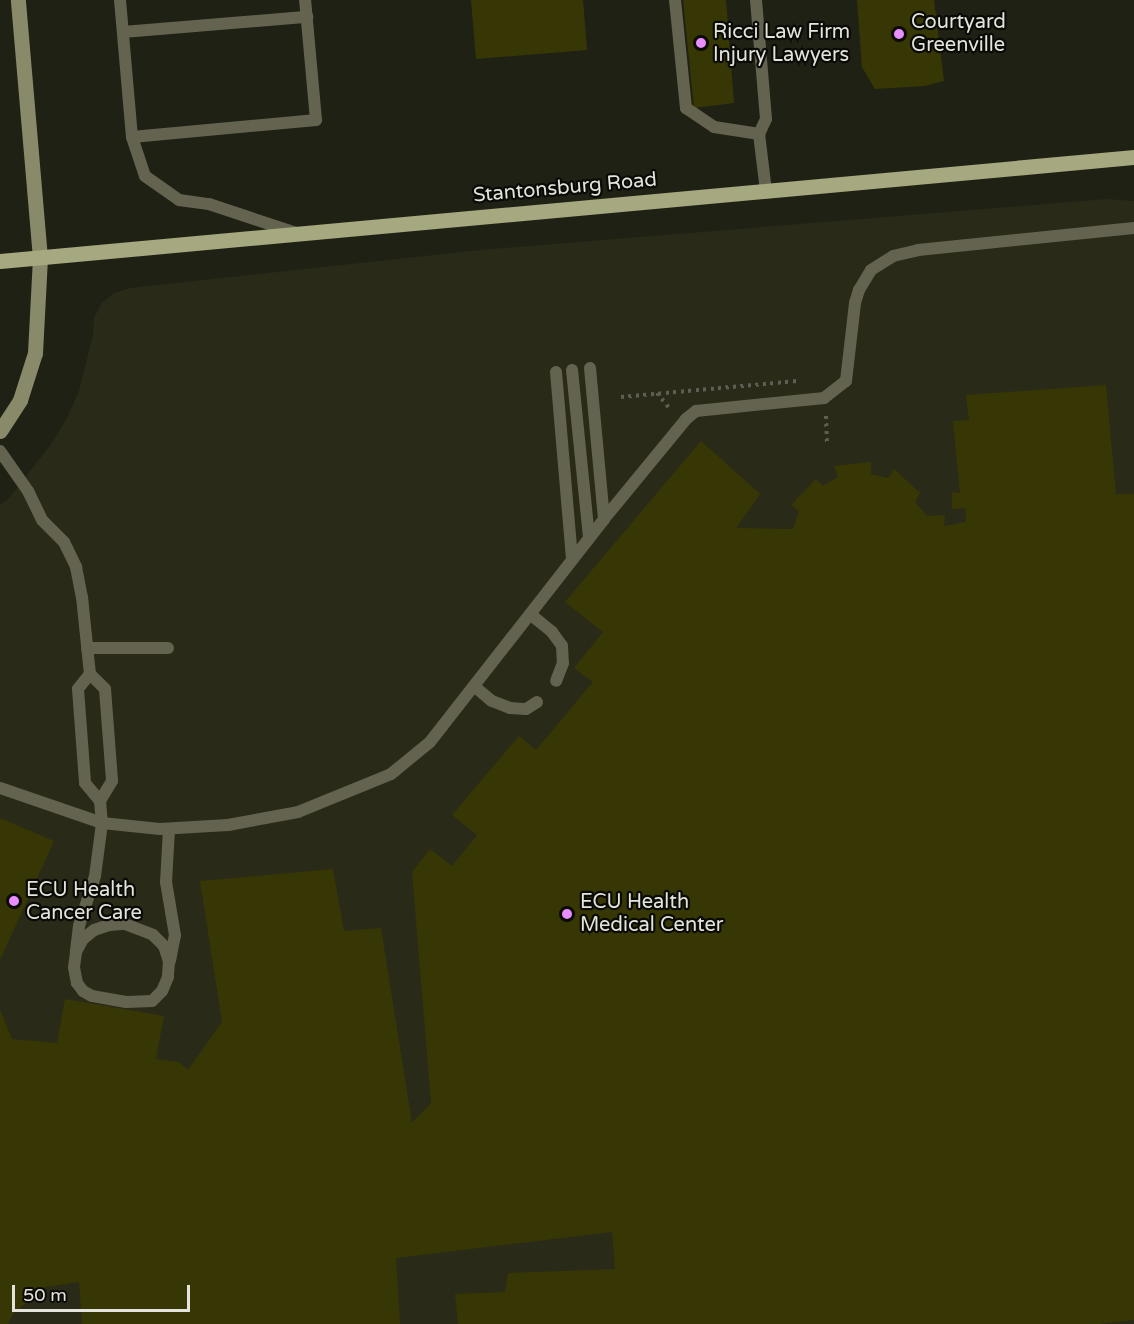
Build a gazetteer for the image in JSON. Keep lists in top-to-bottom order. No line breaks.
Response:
{"streets":{"main road":["Stantonsburg Road"]},"places":["Courtyard Greenville","Ricci Law Firm Injury Lawyers","ECU Health Cancer Care","ECU Health Medical Center"],"scale_bar":"50 m"}
